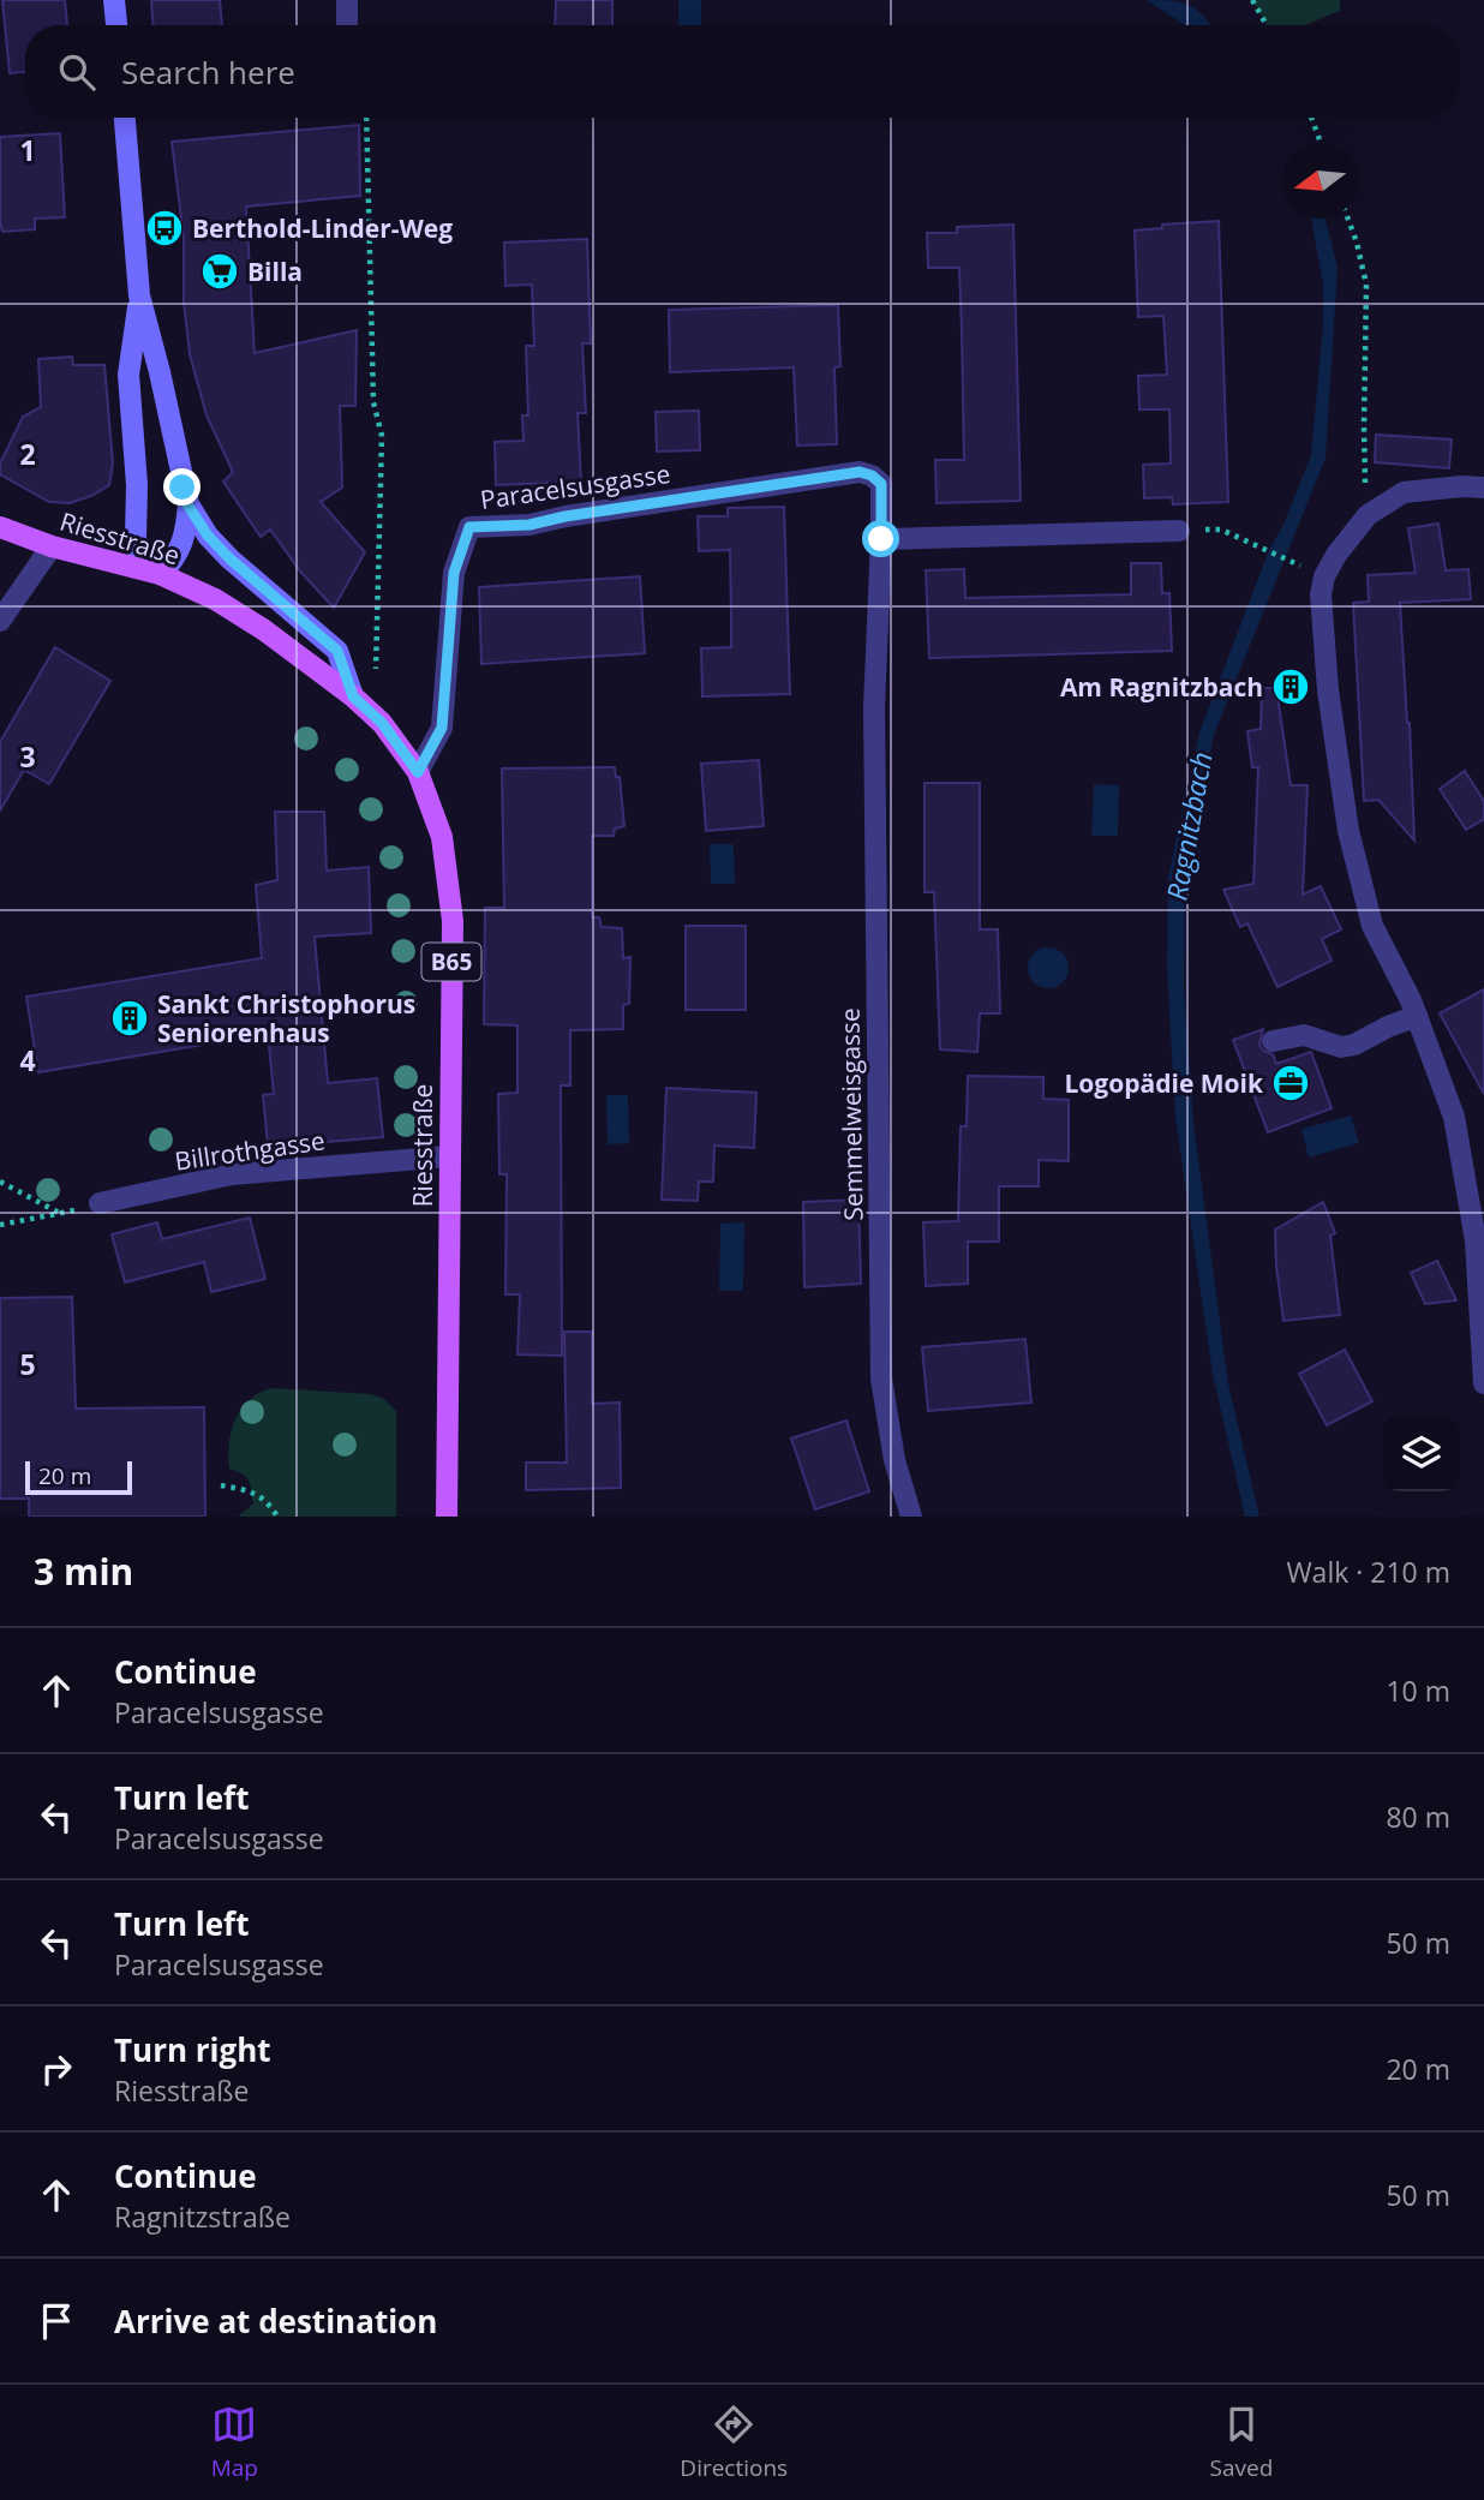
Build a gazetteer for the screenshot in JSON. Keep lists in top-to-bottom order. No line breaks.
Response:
{"streets":{"main road":["Riesstraße","B65"],"street":["Paracelsusgasse","Semmelweisgasse","Billrothgasse"]},"crossings":[["Paracelsusgasse","Riesstraße"],["Paracelsusgasse","Semmelweisgasse"],["Riesstraße","Billrothgasse"]],"water":["Ragnitzbach"],"places":{"bus stop":["Berthold-Linder-Weg"],"supermarket":["Billa"],"building":["Am Ragnitzbach","Sankt Christophorus Seniorenhaus"],"office":["Logopädie Moik"]},"scale_bar":"20 m","north":"left","page":{"search":"Search here","scale":"20 m","heading":["3 min","Walk · 210 m"],"list":[["Continue","Paracelsusgasse","10 m"],["Turn left","Paracelsusgasse","80 m"],["Turn left","Paracelsusgasse","50 m"],["Turn right","Riesstraße","20 m"],["Continue","Ragnitzstraße","50 m"],"Arrive at destination"],"nav":["Map","Directions","Saved"]},"grid":{"rows":["1","2","3","4","5"]}}
